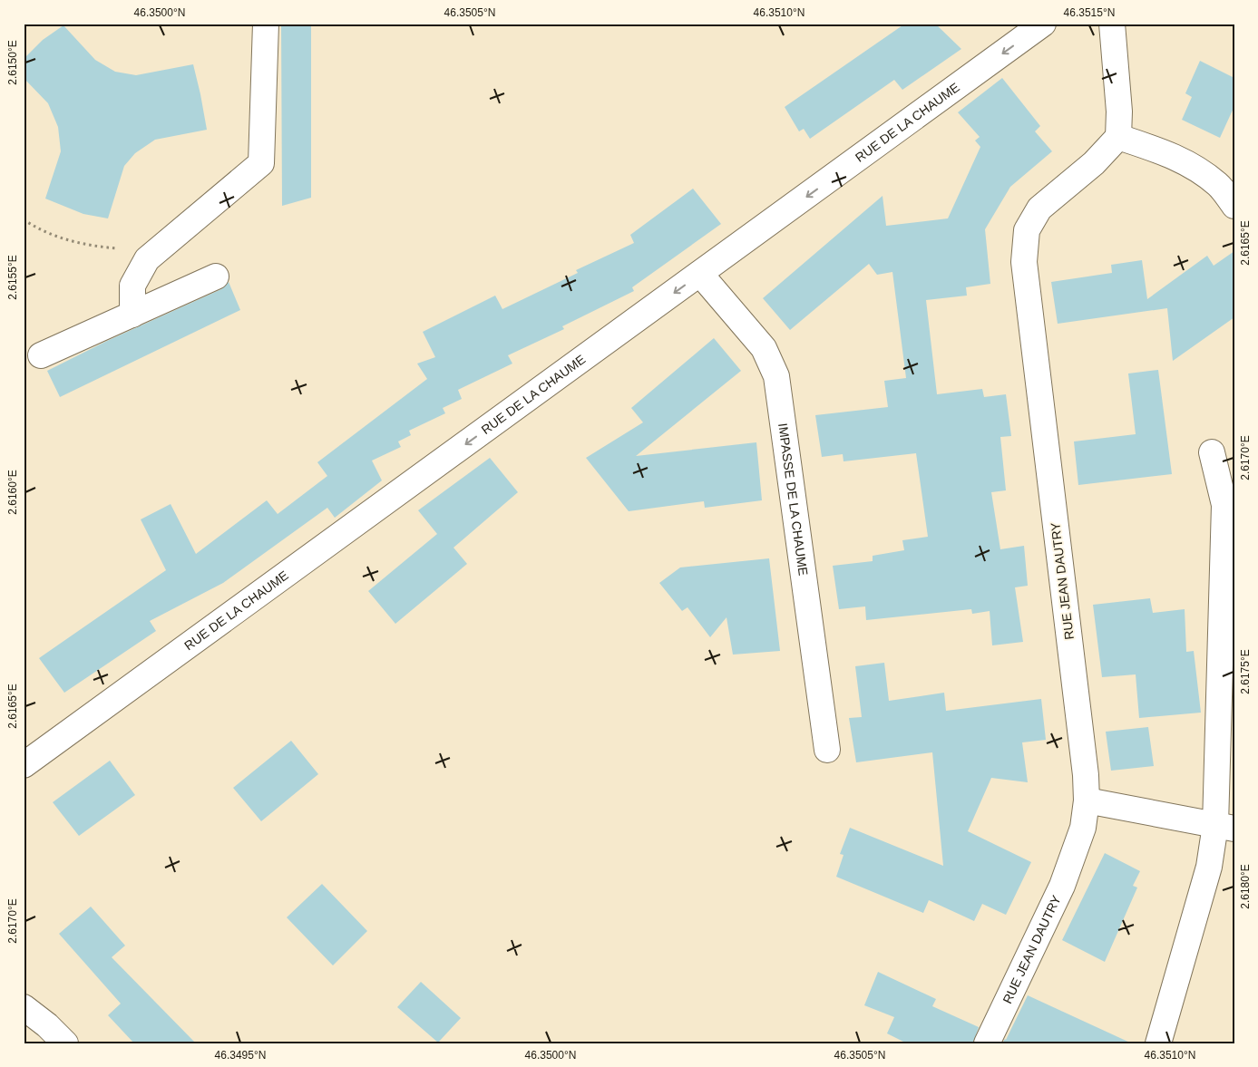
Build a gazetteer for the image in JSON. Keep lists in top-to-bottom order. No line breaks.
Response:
{"streets":{"street":["RUE DE LA CHAUME","IMPASSE DE LA CHAUME","RUE JEAN DAUTRY"]},"crossings":[["RUE DE LA CHAUME","IMPASSE DE LA CHAUME"]],"one_way":["RUE DE LA CHAUME"],"coordinates":["46.3500°N","46.3505°N","46.3510°N","46.3515°N","2.6150°E","2.6165°E","2.6155°E","2.6170°E","2.6160°E","2.6175°E","2.6180°E","46.3495°N"]}
